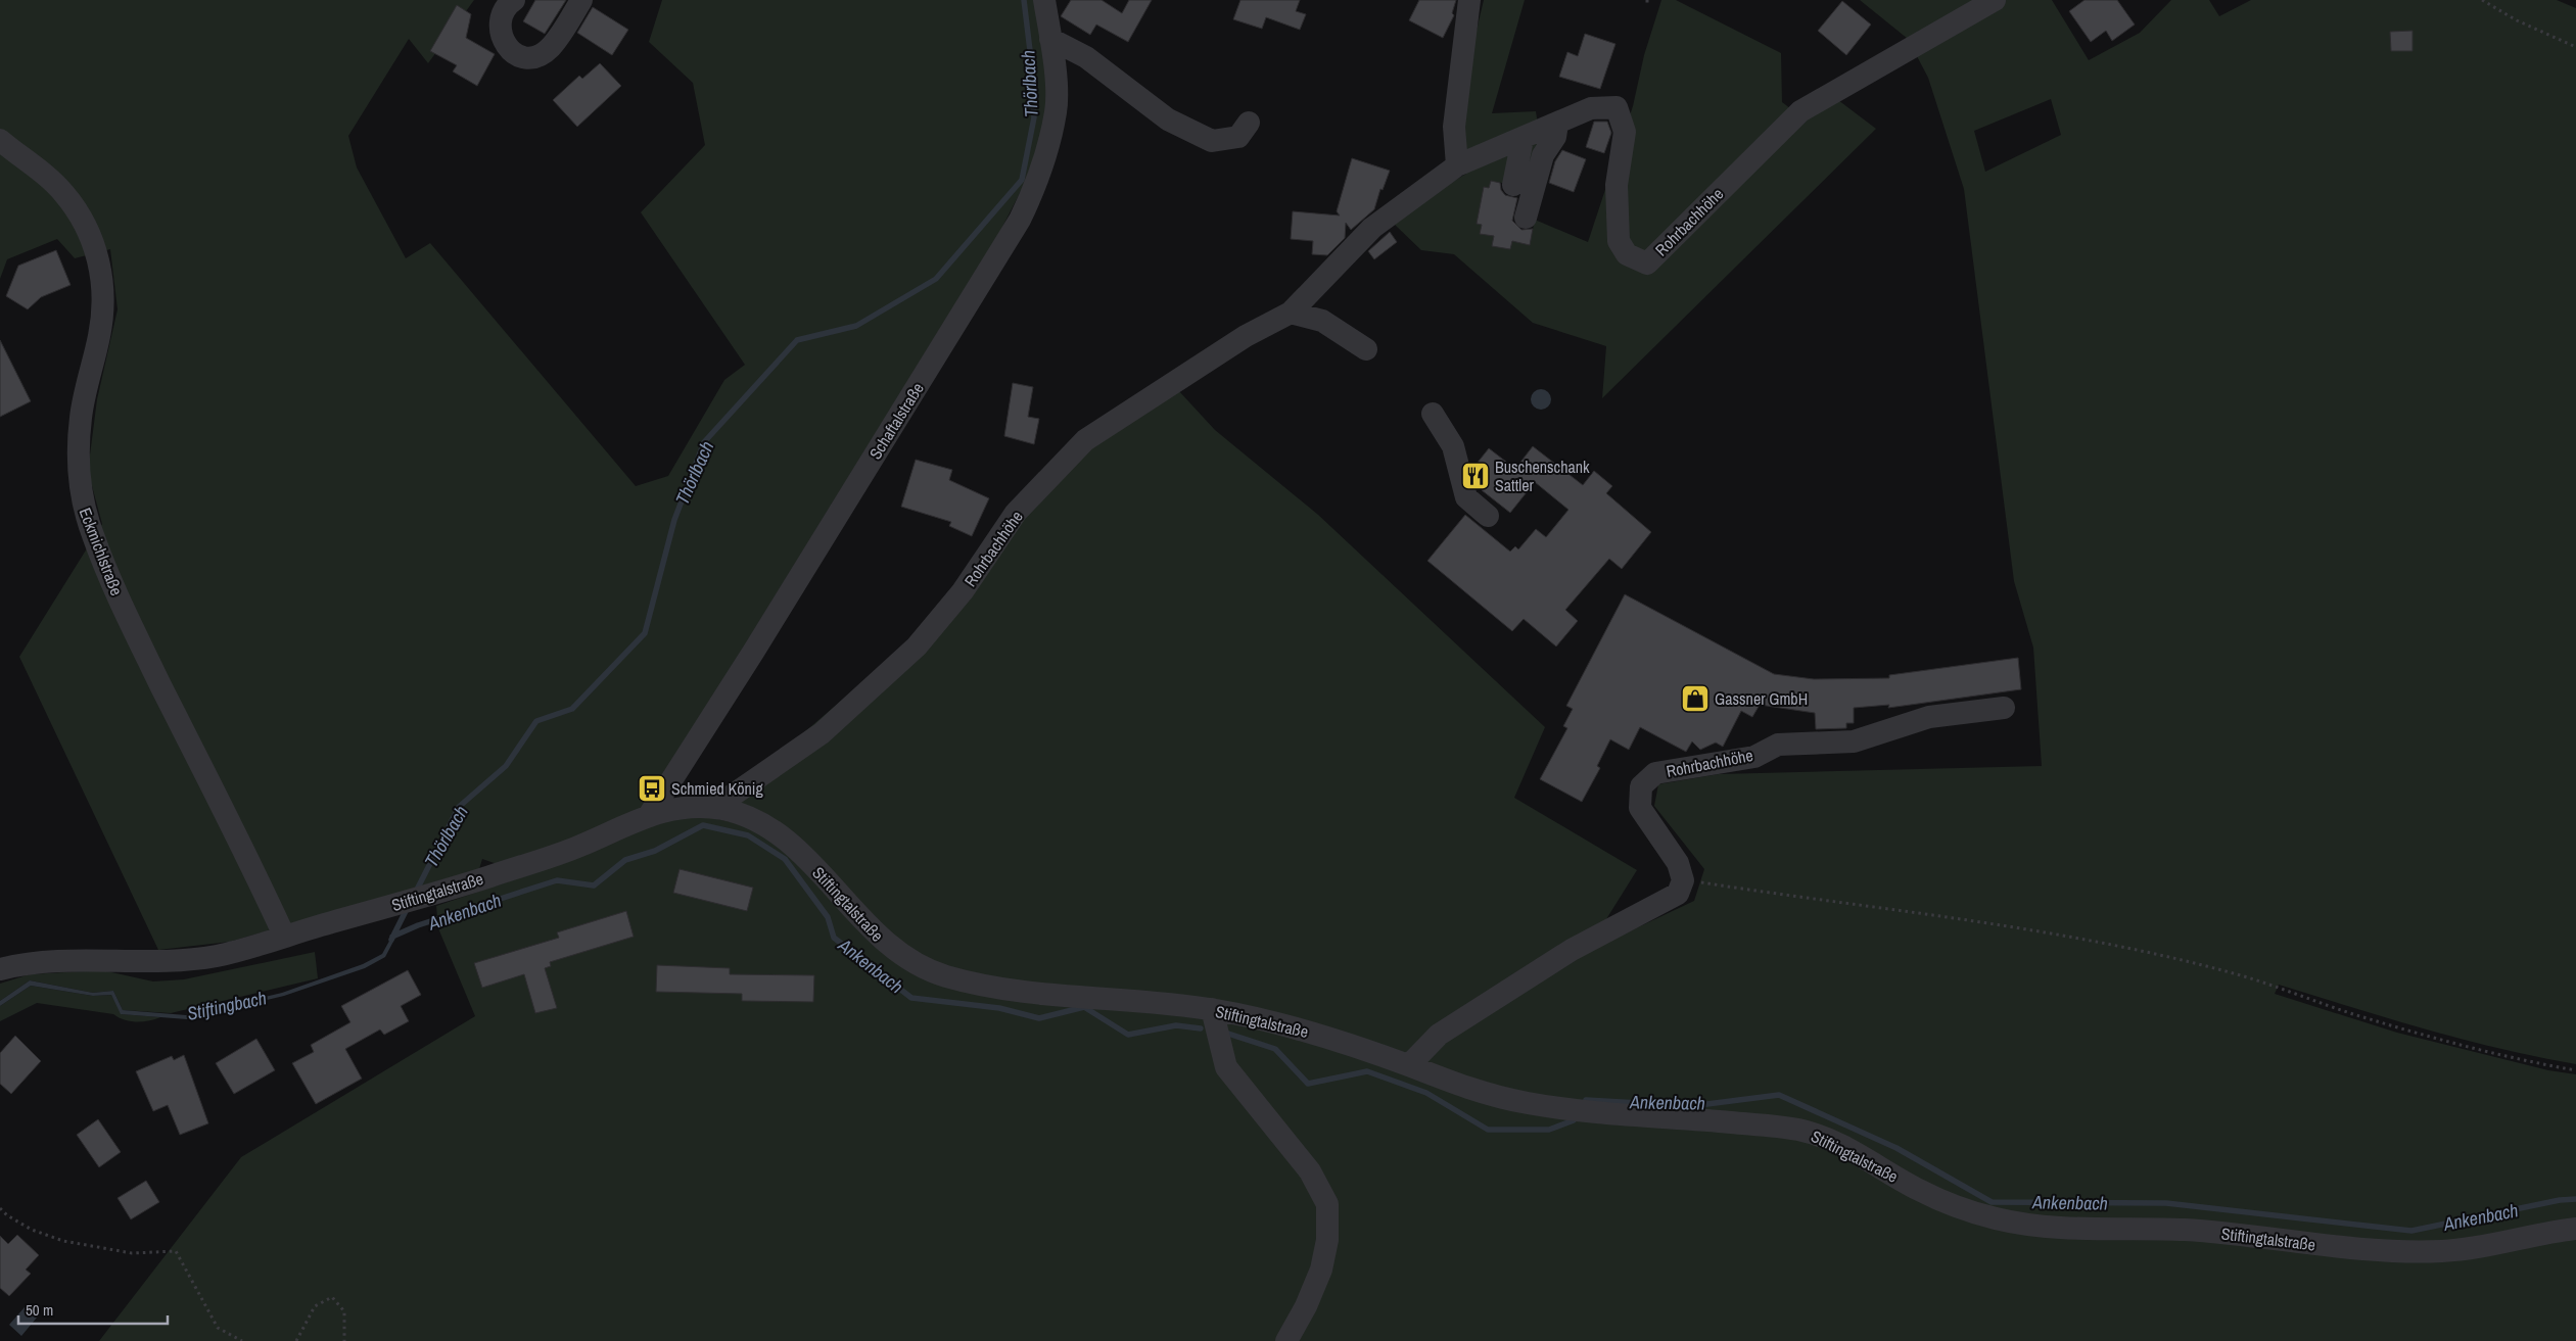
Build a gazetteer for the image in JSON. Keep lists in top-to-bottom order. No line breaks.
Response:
{"streets":{"street":["Rohrbachhöhe","Schaftalstraße","Eckmichlstraße","Stiftingtalstraße"]},"crossings":[["Rohrbachhöhe","Stiftingtalstraße"],["Schaftalstraße","Stiftingtalstraße"],["Eckmichlstraße","Stiftingtalstraße"]],"water":["Thörlbach","Ankenbach","Stiftingbach"],"places":{"restaurant":["Buschenschank Sattler"],"shop":["Gassner GmbH"],"bus stop":["Schmied König"]},"scale_bar":"50 m"}
